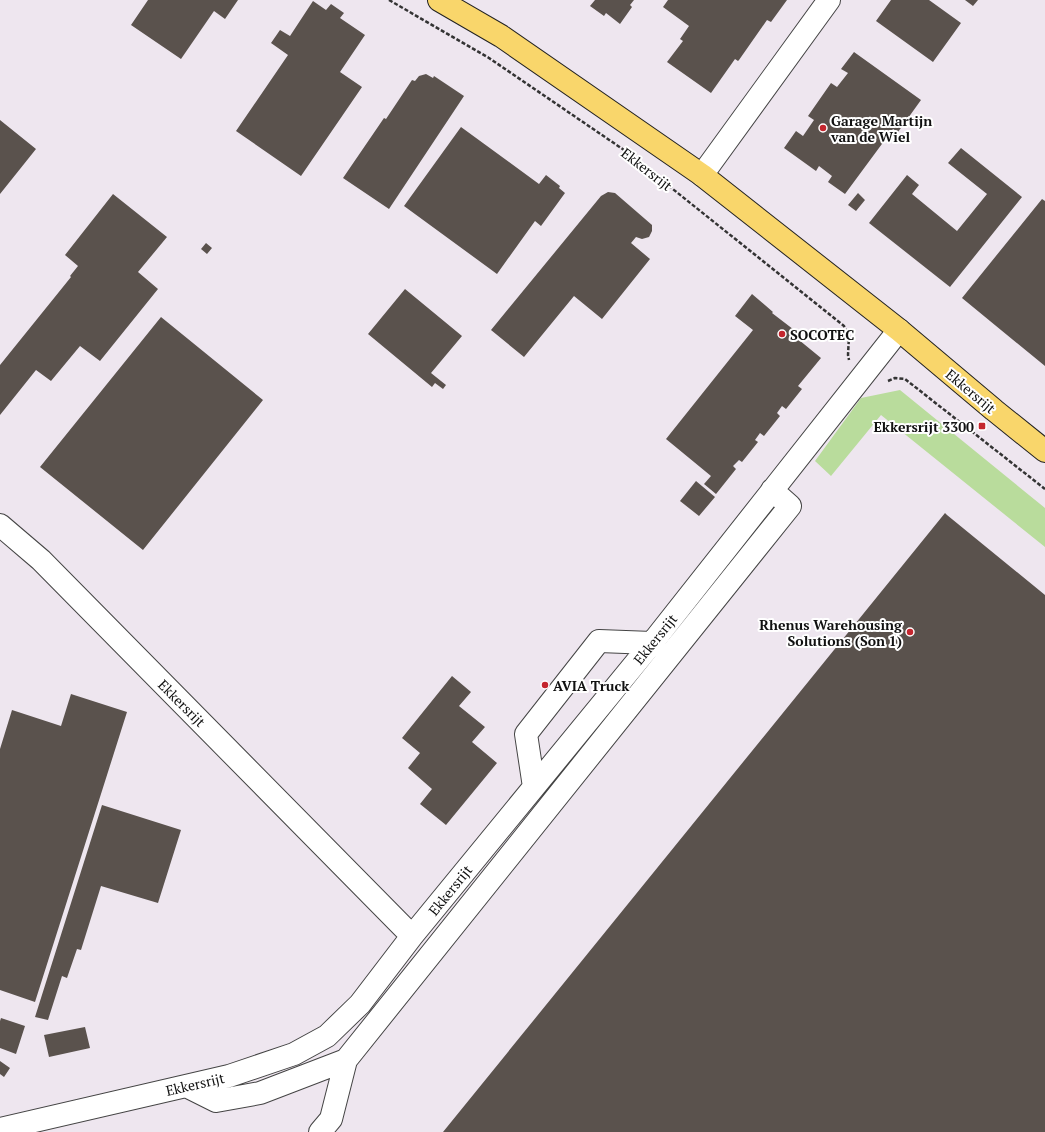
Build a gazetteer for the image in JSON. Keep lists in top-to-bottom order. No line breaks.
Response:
{"streets":{"main road":["Ekkersrijt"]},"places":{"other":["Garage Martijn van de Wiel","SOCOTEC","Rhenus Warehousing Solutions (Son 1)","AVIA Truck"],"transit":["Ekkersrijt 3300"]}}
